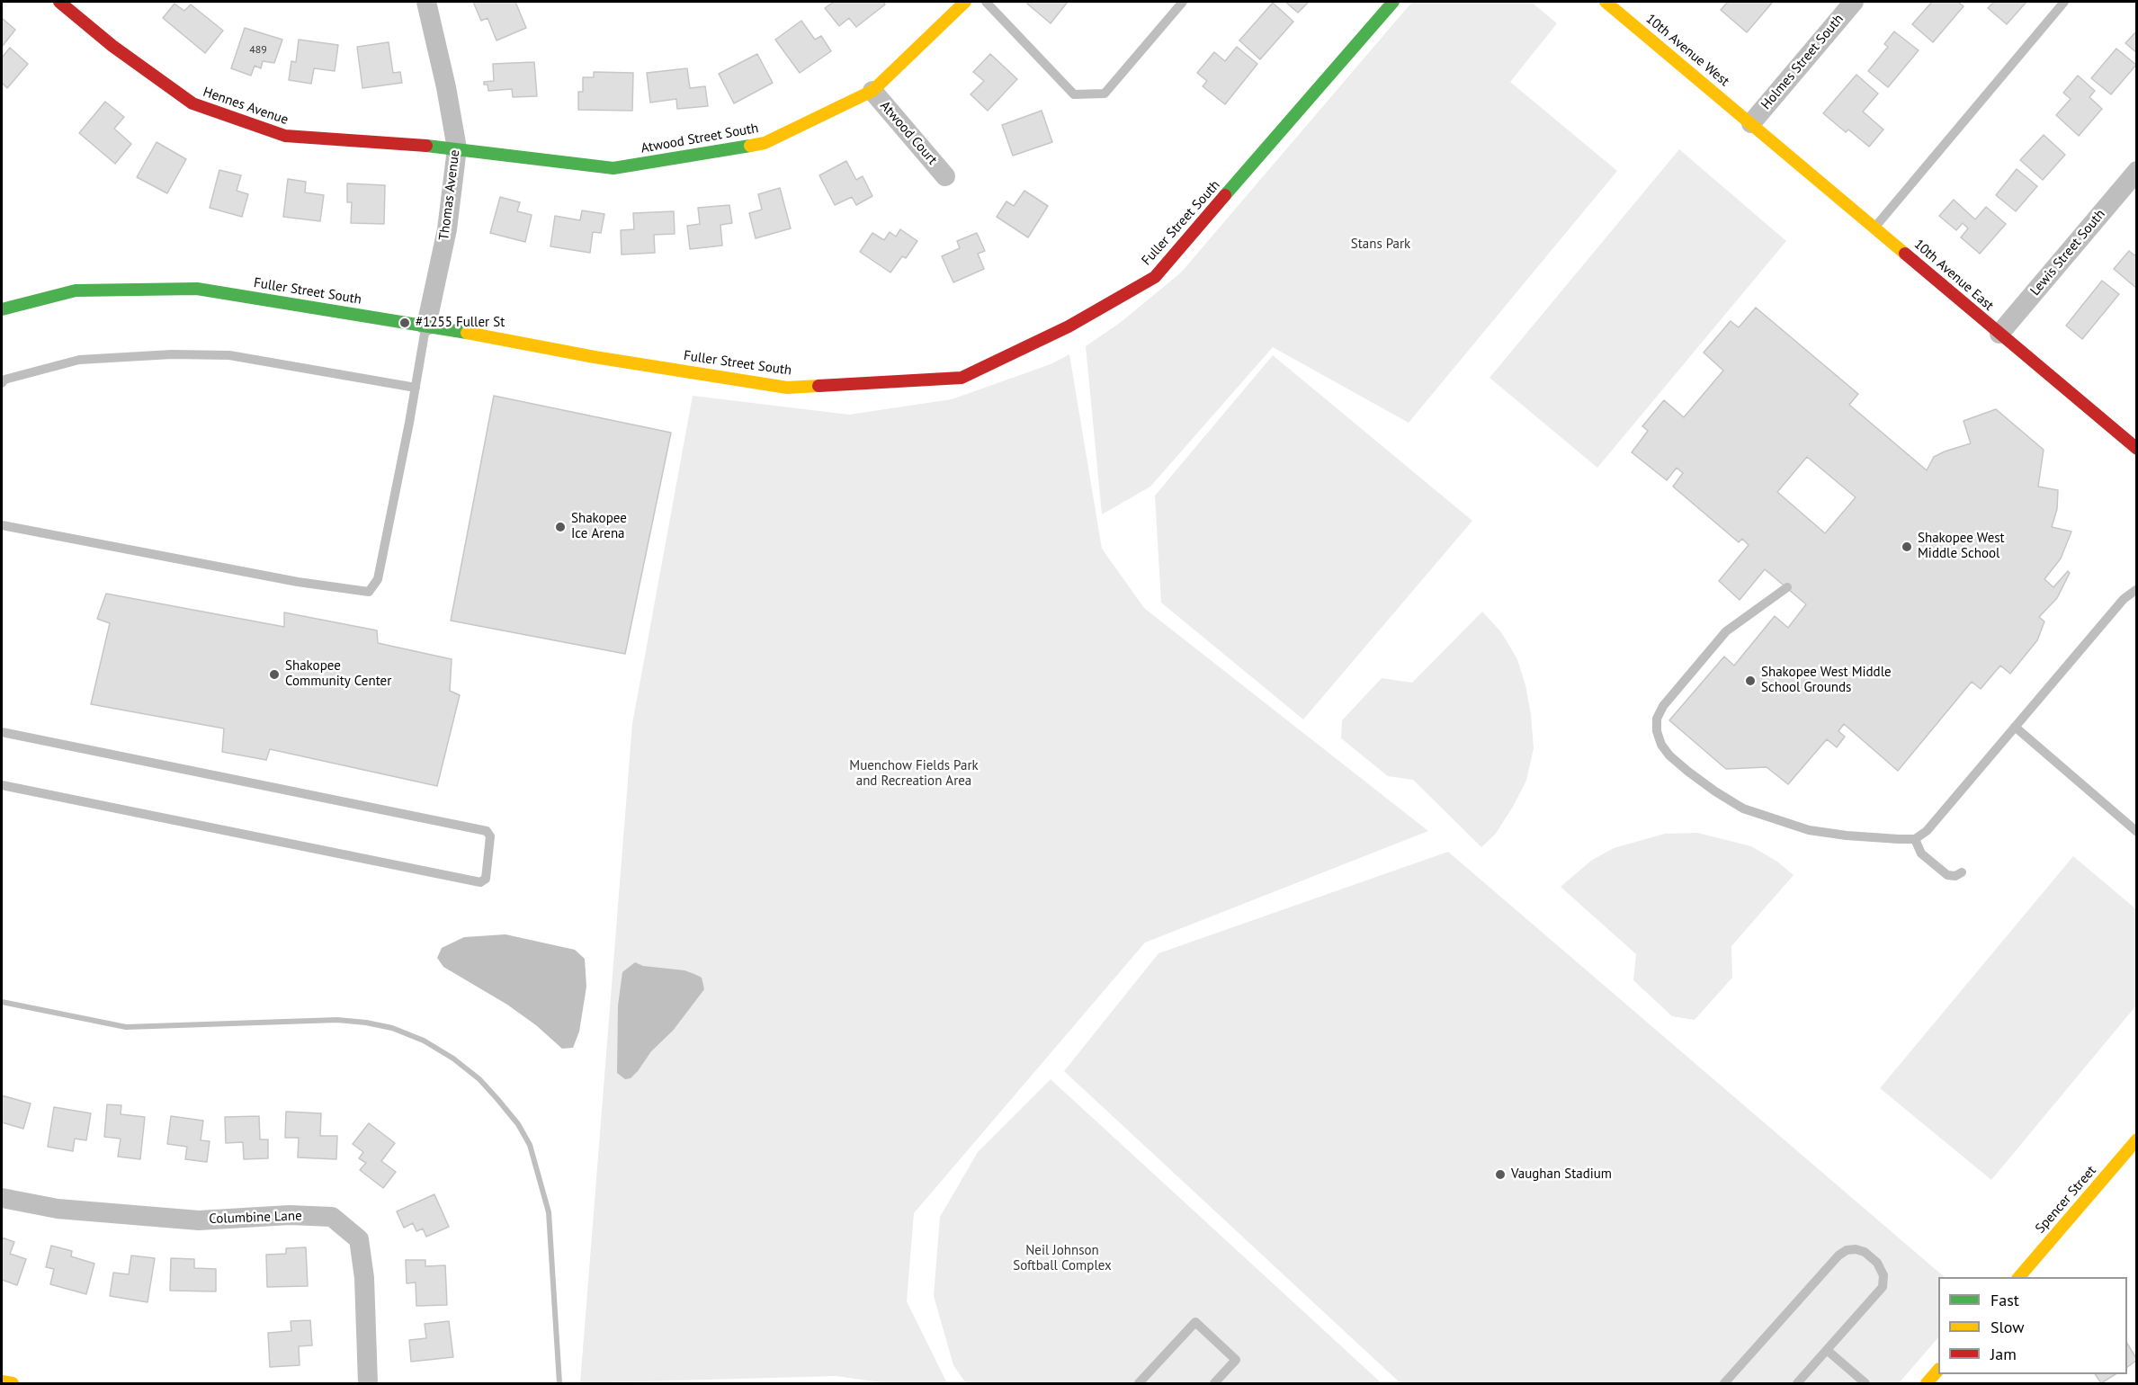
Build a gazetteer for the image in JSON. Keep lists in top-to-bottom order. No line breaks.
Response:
{"streets":{"street":["10th Avenue West","Holmes Street South","Hennes Avenue","Atwood Court","Atwood Street South","Thomas Avenue","Fuller Street South","Lewis Street South","10th Avenue East","Spencer Street","Columbine Lane"]},"crossings":[["10th Avenue West","Holmes Street South"],["10th Avenue West","10th Avenue East"],["Holmes Street South","10th Avenue East"],["Hennes Avenue","Atwood Street South"],["Hennes Avenue","Thomas Avenue"],["Atwood Court","Atwood Street South"],["Atwood Street South","Thomas Avenue"],["Thomas Avenue","Fuller Street South"],["Lewis Street South","10th Avenue East"]],"parks":["Stans Park","Muenchow Fields Park and Recreation Area","Neil Johnson Softball Complex"],"places":["#1255 Fuller St","Shakopee Ice Arena","Shakopee West Middle School","Shakopee Community Center","Shakopee West Middle School Grounds","Vaughan Stadium"],"house_numbers":["489"],"legend":["Fast","Slow","Jam"]}
